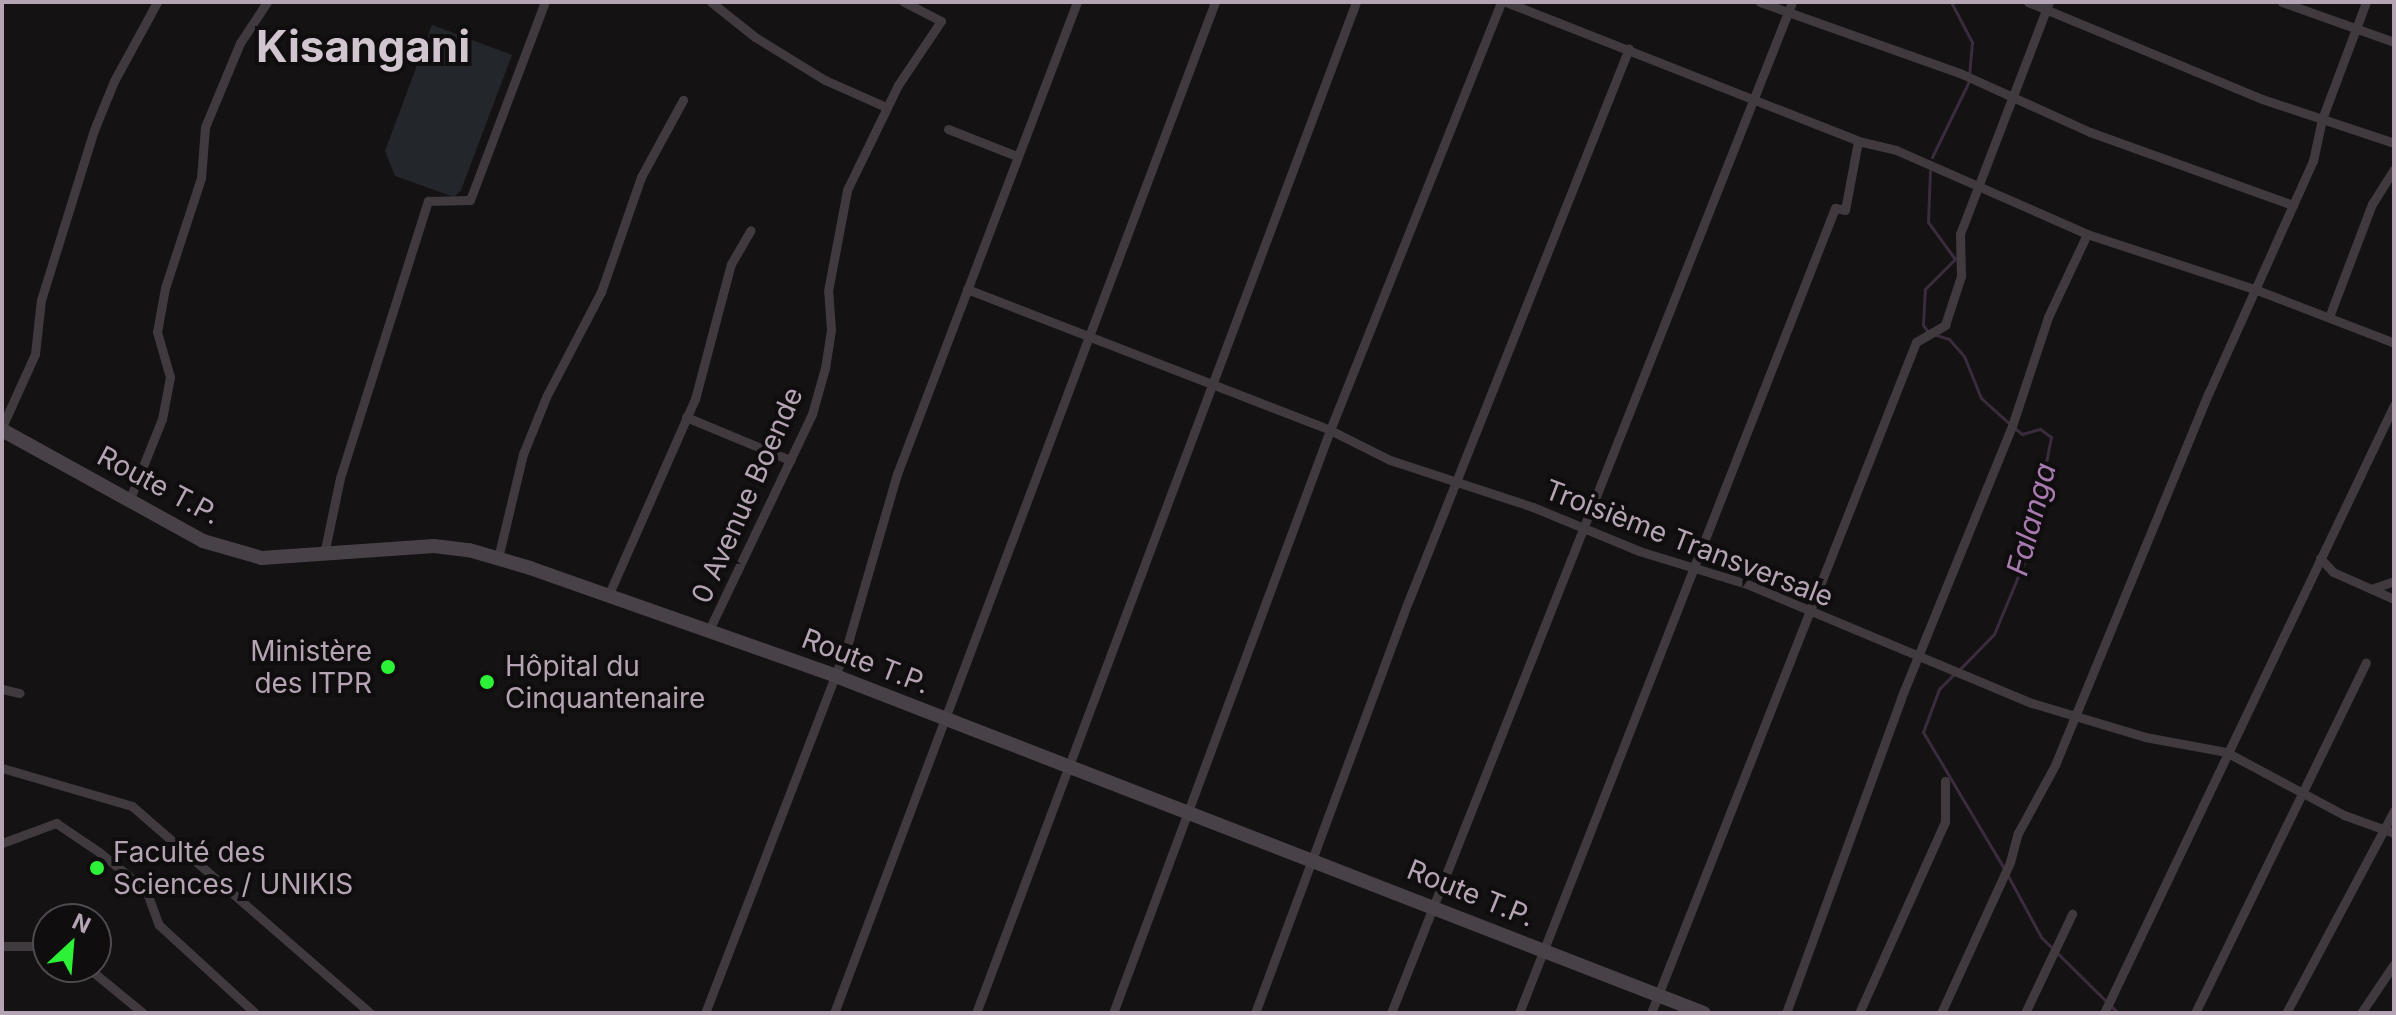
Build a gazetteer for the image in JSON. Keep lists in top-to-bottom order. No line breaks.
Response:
{"streets":{"street":["Route T.P.","0 Avenue Boende","Troisième Transversale"]},"crossings":[["Route T.P.","0 Avenue Boende"]],"districts":["Kisangani"],"water":["Falanga"],"places":["Ministère des ITPR","Hôpital du Cinquantenaire","Faculté des Sciences / UNIKIS"],"north":"top right"}
